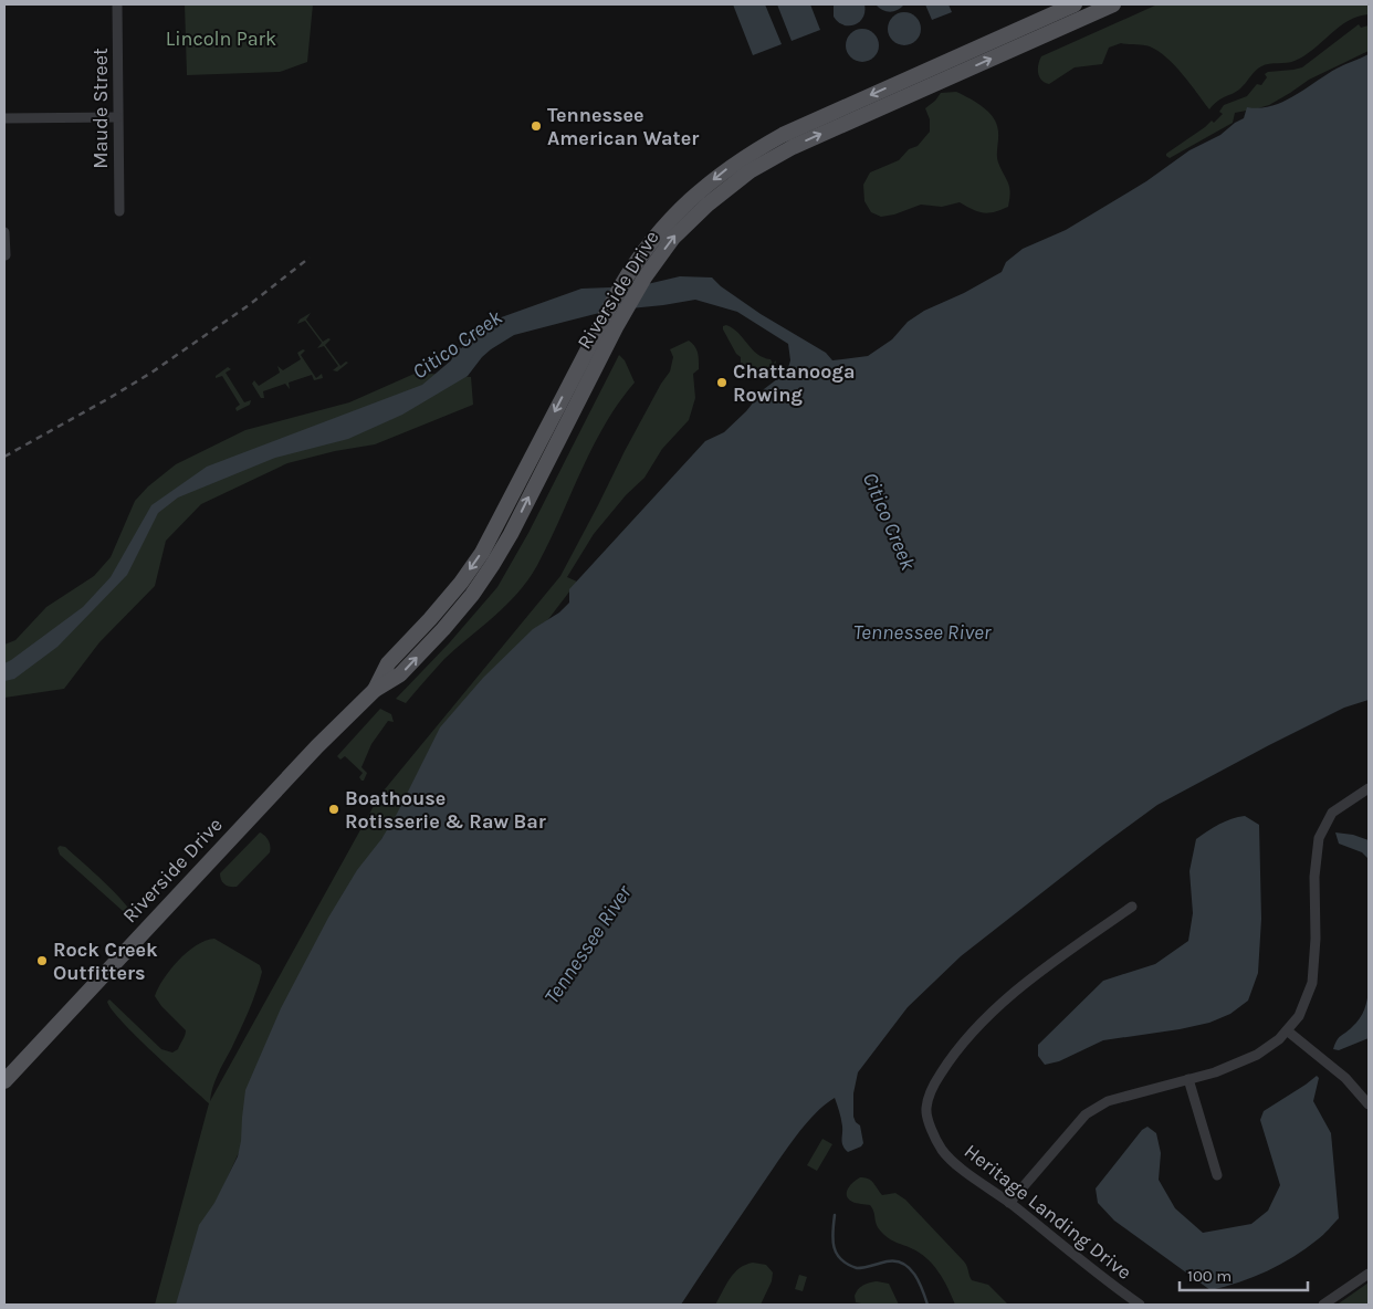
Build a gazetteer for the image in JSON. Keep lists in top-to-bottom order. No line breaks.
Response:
{"streets":{"main road":["Riverside Drive"],"street":["Maude Street","Heritage Landing Drive"]},"water":["Citico Creek","Tennessee River"],"parks":["Lincoln Park"],"places":["Tennessee American Water","Chattanooga Rowing","Boathouse Rotisserie & Raw Bar","Rock Creek Outfitters"],"scale_bar":"100 m"}
